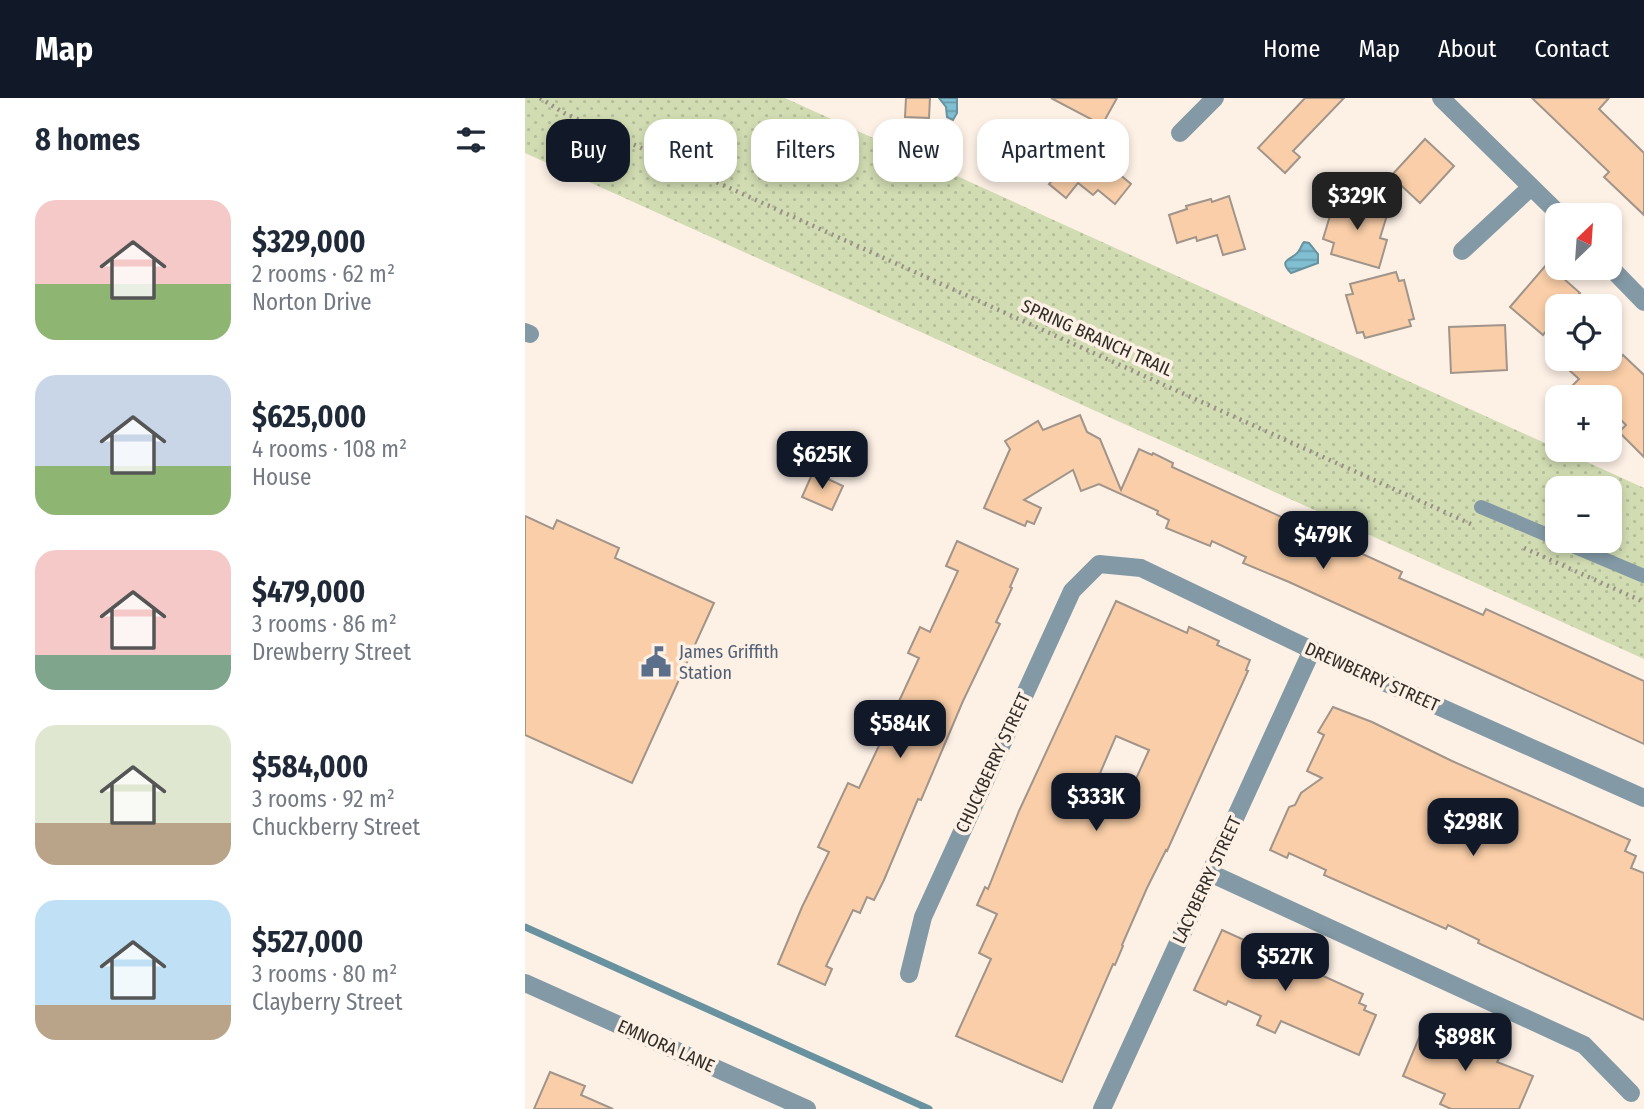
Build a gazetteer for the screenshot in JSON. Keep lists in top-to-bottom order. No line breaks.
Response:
{"streets":{"street":["DREWBERRY STREET","CHUCKBERRY STREET","LACYBERRY STREET","EMNORA LANE"],"path":["SPRING BRANCH TRAIL"]},"crossings":[["DREWBERRY STREET","CHUCKBERRY STREET"],["DREWBERRY STREET","LACYBERRY STREET"]],"places":{"public building":["James Griffith Station"]},"north":"top right","page":{"header":"Map","nav":["Home","Map","About","Contact"],"heading":"8 homes","chip":["Buy","Rent","Filters","New","Apartment"],"price":["$329K","$625K","$479K","$584K","$333K","$298K","$527K","$898K"],"list":[{"name":"$329,000","note":"2 rooms · 62 m² · Norton Drive"},{"name":"$625,000","note":"4 rooms · 108 m² · House"},{"name":"$479,000","note":"3 rooms · 86 m² · Drewberry Street"},{"name":"$584,000","note":"3 rooms · 92 m² · Chuckberry Street"},{"name":"$527,000","note":"3 rooms · 80 m² · Clayberry Street"}],"map_buttons":["+","−"]}}
